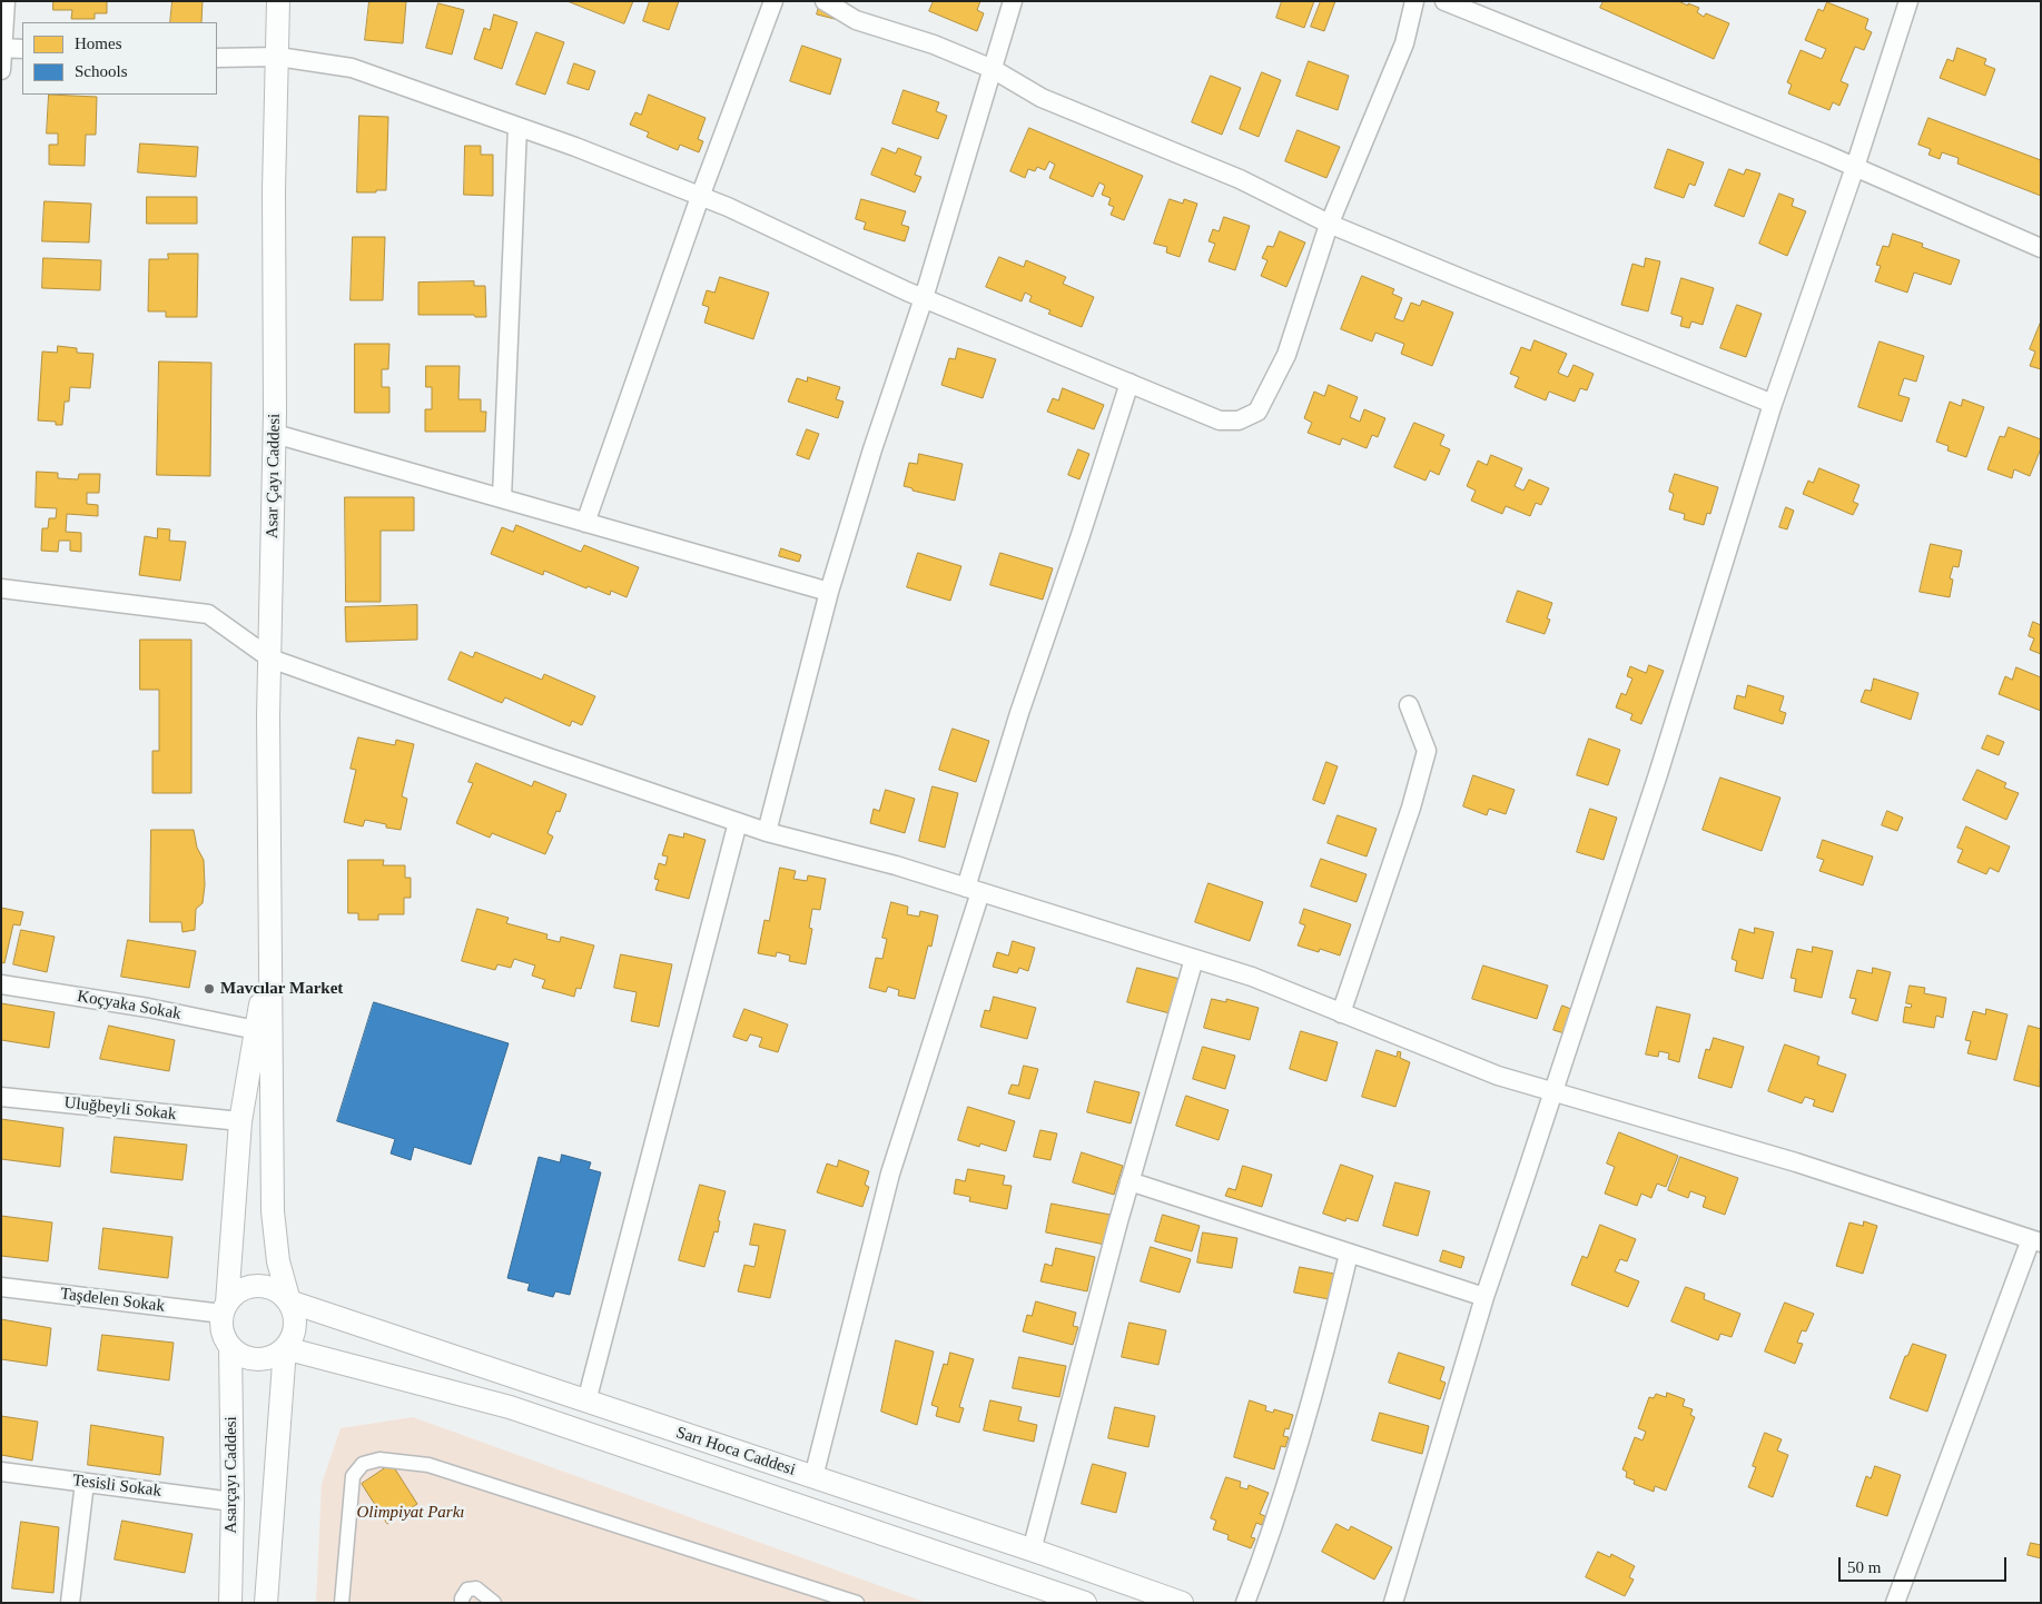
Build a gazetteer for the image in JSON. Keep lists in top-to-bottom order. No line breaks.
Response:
{"streets":{"street":["Asar Çayı Caddesi","Koçyaka Sokak","Uluğbeyli Sokak","Taşdelen Sokak","Sarı Hoca Caddesi","Asarçayı Caddesi","Tesisli Sokak"]},"crossings":[["Taşdelen Sokak","Sarı Hoca Caddesi"],["Taşdelen Sokak","Asarçayı Caddesi"],["Sarı Hoca Caddesi","Asarçayı Caddesi"],["Asarçayı Caddesi","Tesisli Sokak"]],"parks":["Olimpiyat Parkı"],"places":["Mavcılar Market"],"legend":["Homes","Schools"],"scale_bar":"50 m"}
